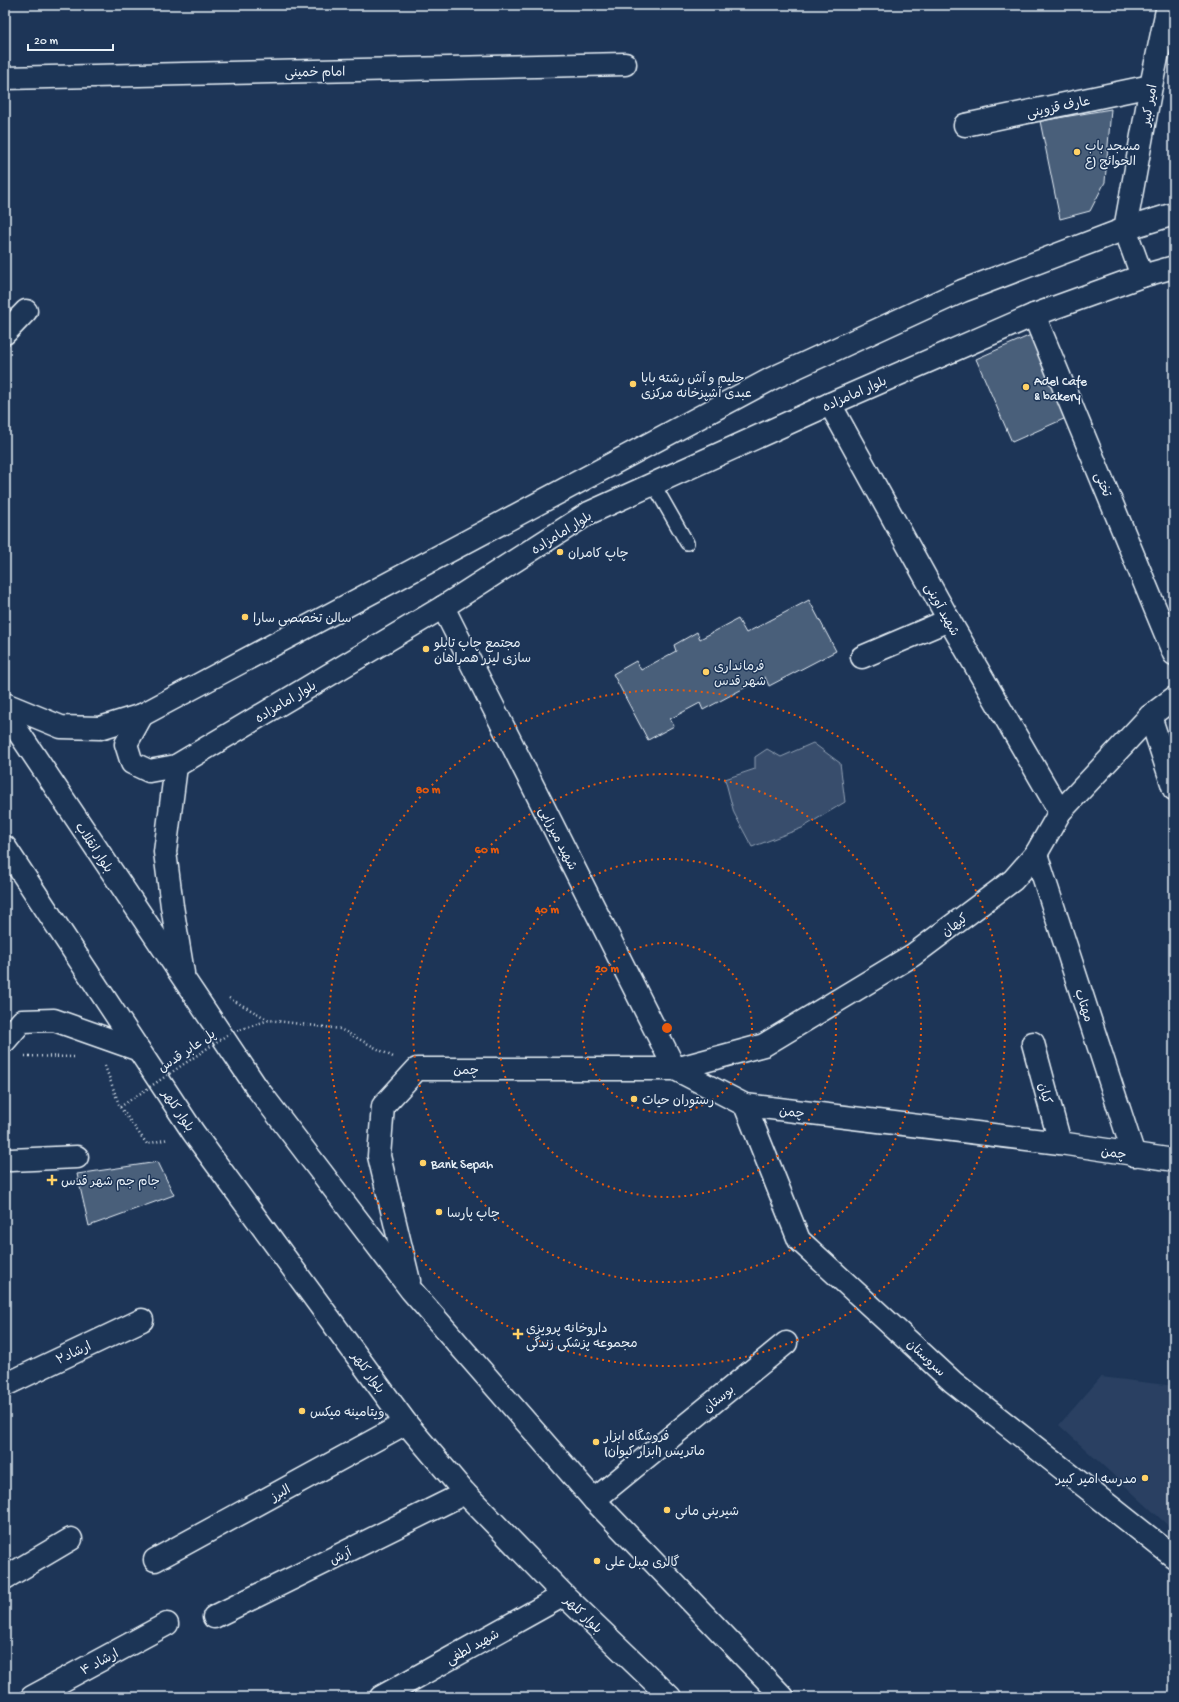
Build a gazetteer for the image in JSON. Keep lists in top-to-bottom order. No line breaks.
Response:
{"streets":{"street":["امام خمینی","امیر کبیر","عارف قزوینی","بلوار امامزاده","تختی","شهید آوینی","شهید میرزایی","بلوار انقلاب","کیهان","مهتاب","چمن","کیان","بلوار کلهر","ارشاد۲","سروستان","بوستان","البرز","آرش","شهید لطفی","ارشاد ۴"],"path":["پل عابر قدس"]},"crossings":[["امیر کبیر","عارف قزوینی"],["بلوار امامزاده","تختی"],["بلوار امامزاده","شهید آوینی"],["بلوار امامزاده","شهید میرزایی"],["شهید آوینی","کیهان"],["شهید میرزایی","کیهان"],["شهید میرزایی","چمن"],["کیهان","مهتاب"],["کیهان","چمن"],["مهتاب","چمن"],["چمن","کیان"],["چمن","سروستان"],["بلوار کلهر","البرز"],["بلوار کلهر","آرش"],["بلوار کلهر","شهید لطفی"]],"places":{"other":["مسجد باب الحوائج (ع","حلیم و آش رشته بابا عبدی آشپزخانه مرکزی","Adel Cafe & bakery","چاپ کامران","سالن تخصصی سارا","مجتمع چاپ تابلو سازی لیزر همراهان","فرمانداری شهر قدس","رستوران حیات","Bank Sepah","چاپ پارسا","ویتامینه میکس","فروشگاه ابزار ماتریس (ابزار کیوان)","مدرسه امیر کبیر","شیرینی مانی","گالری مبل علی"],"health":["جام جم شهر قدس","داروخانه پرویزی مجموعه پزشکی زندگی"]},"scale_bar":"20 m","rings":["80 m","60 m","40 m","20 m"]}
